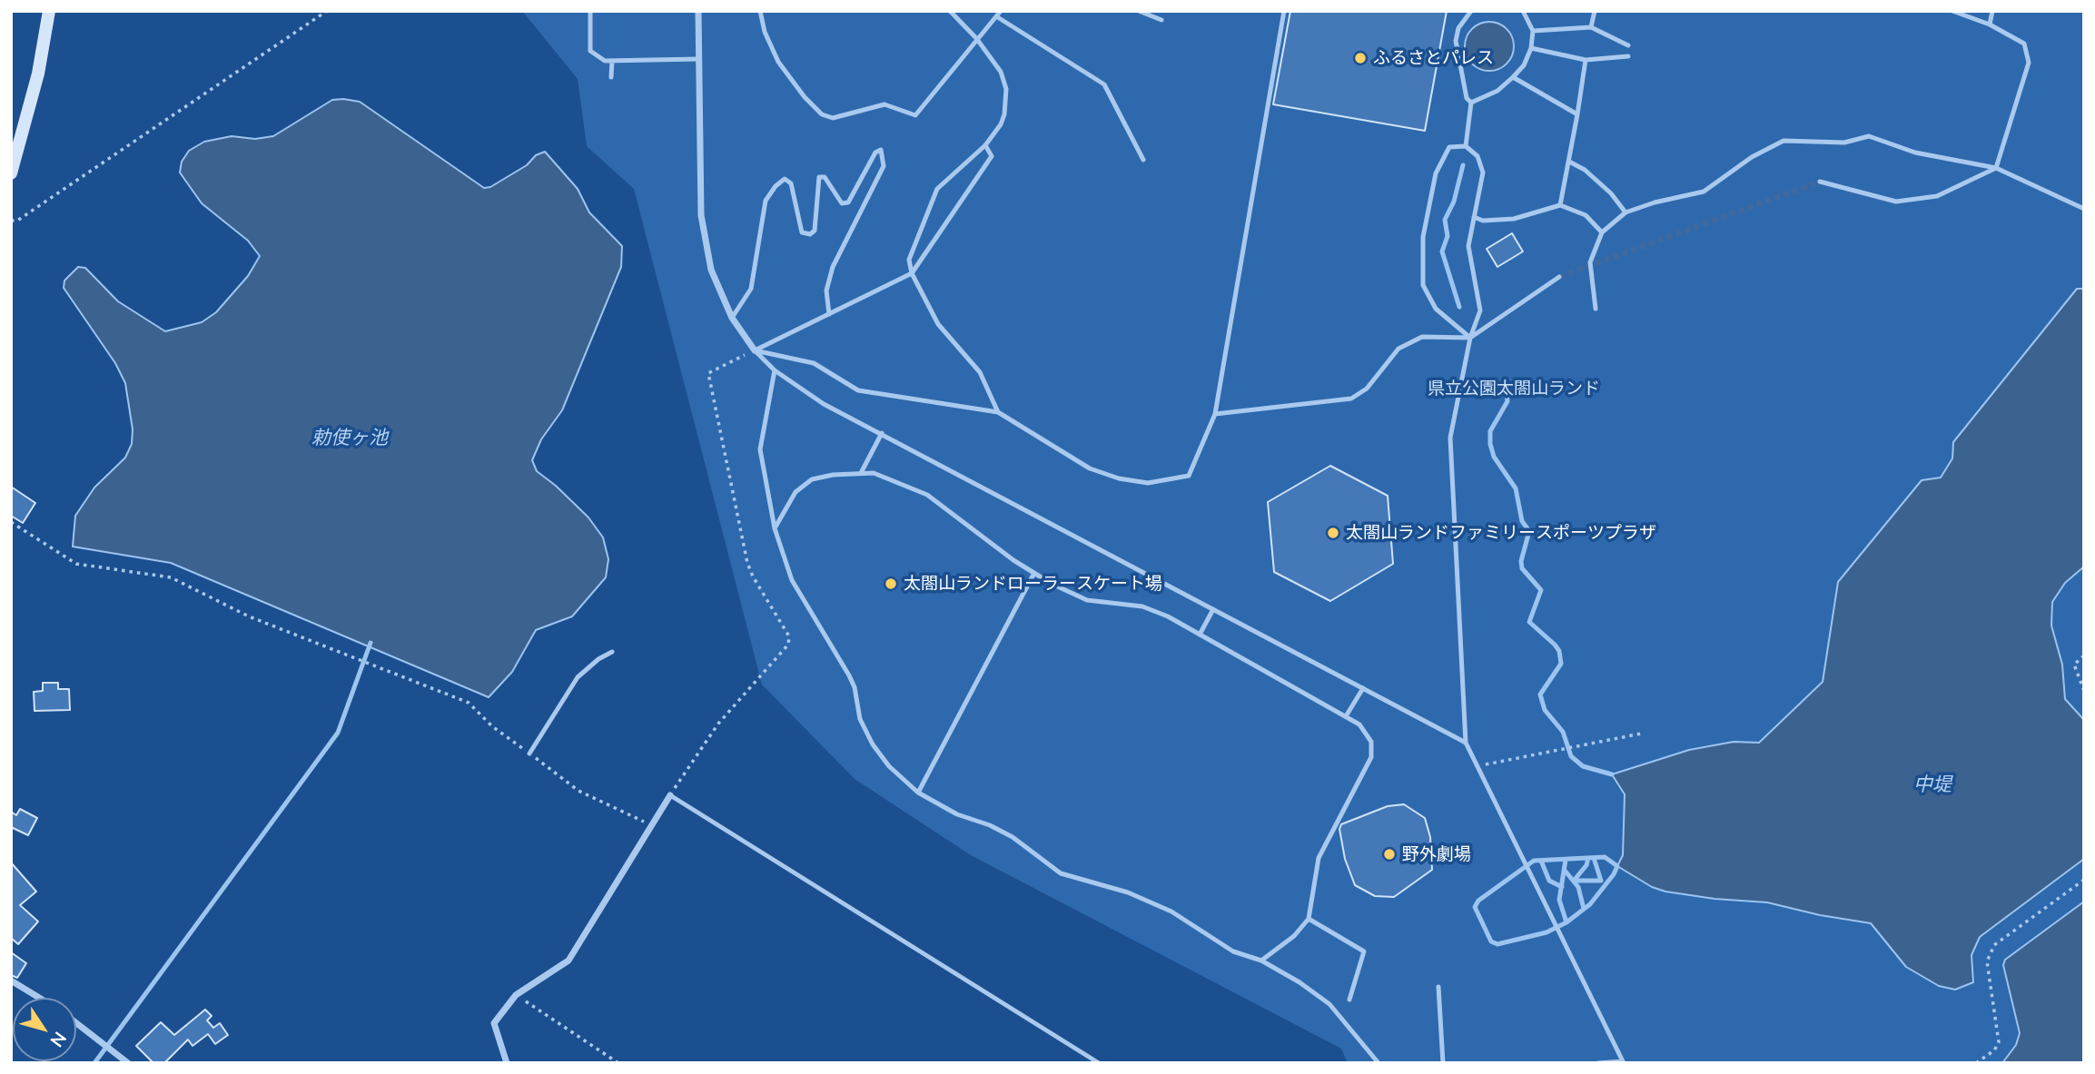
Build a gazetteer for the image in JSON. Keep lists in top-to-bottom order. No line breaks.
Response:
{"water":["勅使ヶ池","中堤"],"parks":["県立公園太閤山ランド"],"places":["ふるさとパレス","太閤山ランドファミリースポーツプラザ","太閤山ランドローラースケート場","野外劇場"],"north":"bottom right"}
